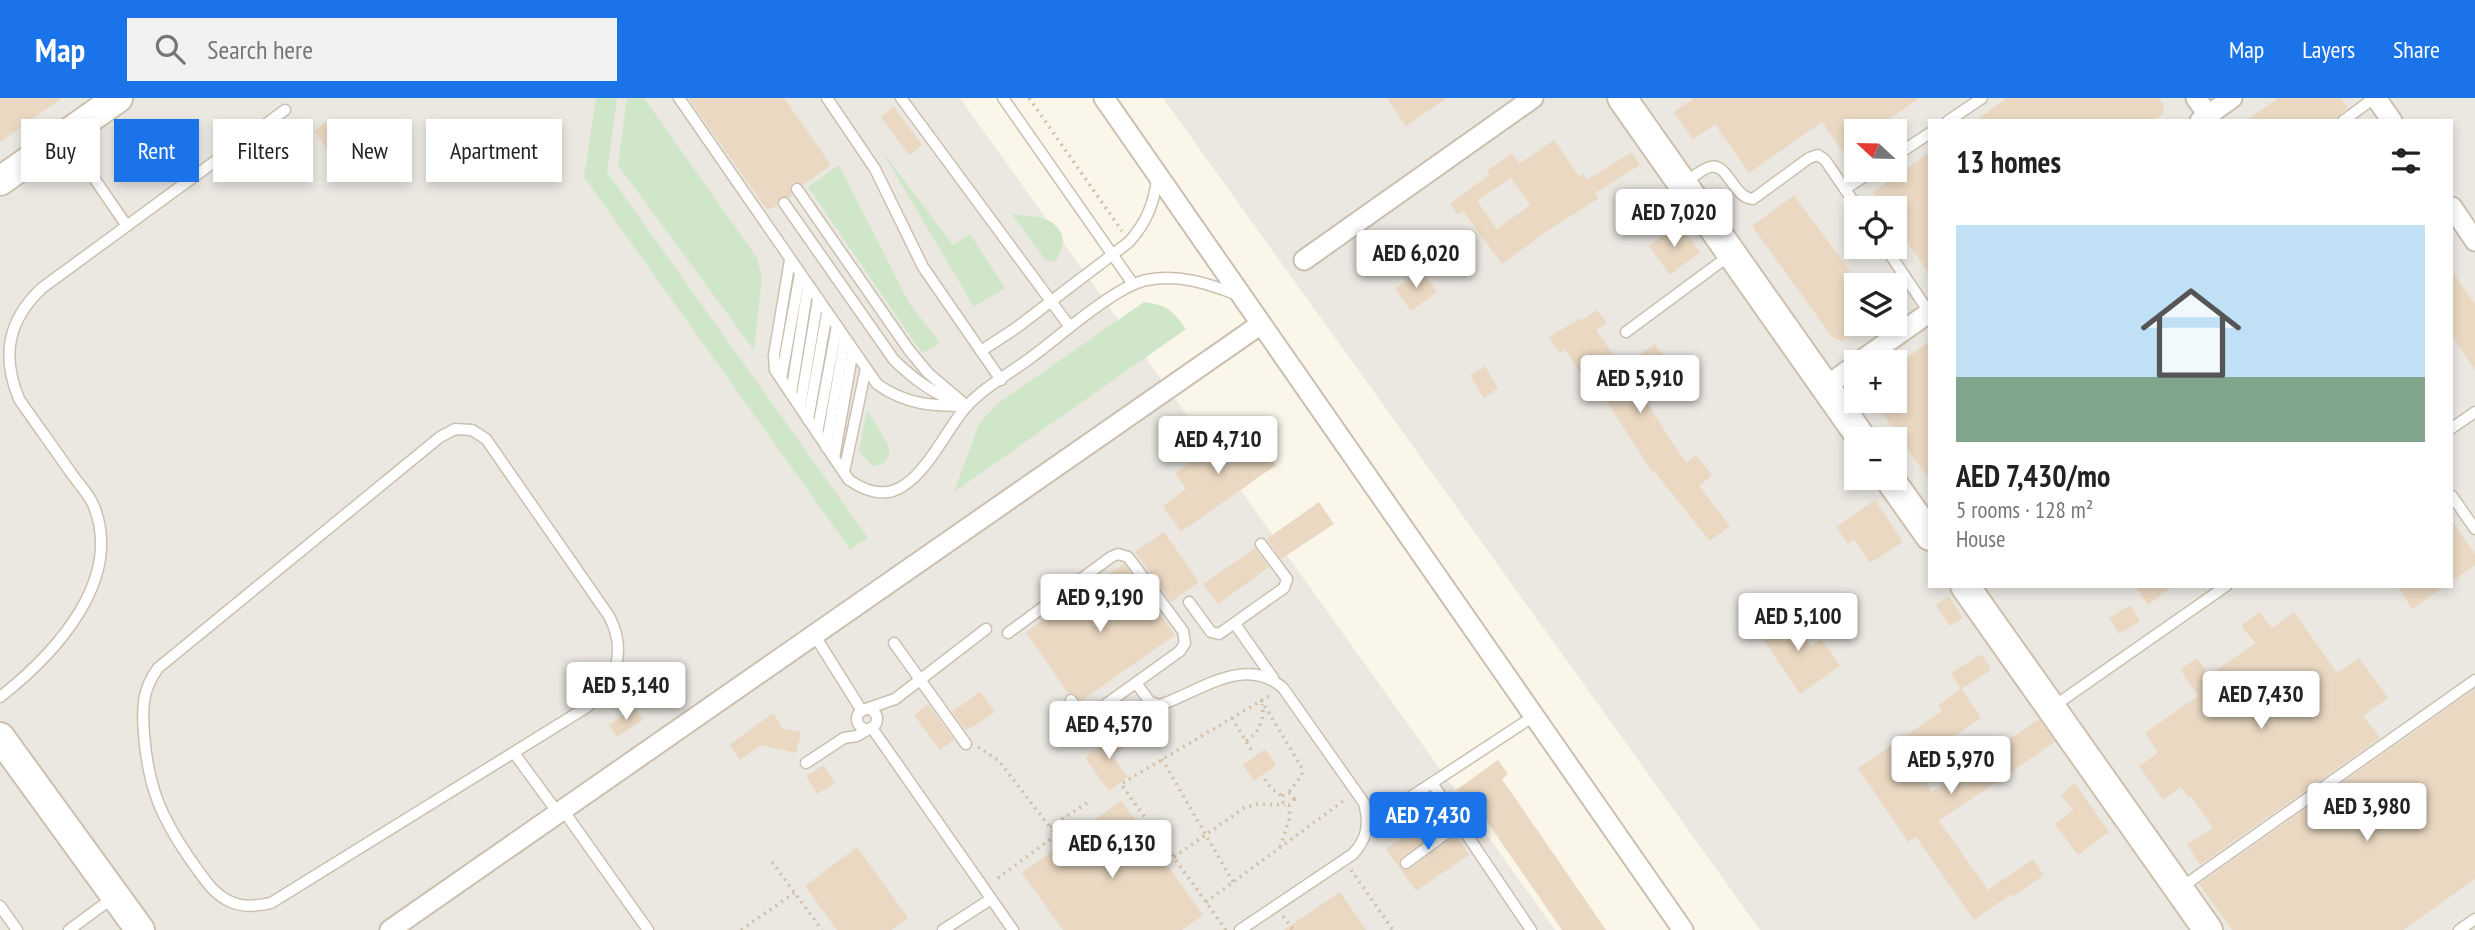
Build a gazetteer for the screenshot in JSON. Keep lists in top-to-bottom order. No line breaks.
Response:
{"north":"left","page":{"header":"Map","search":"Search here","nav":["Map","Layers","Share"],"map_buttons":["+","−"],"chip":["Buy","Rent","Filters","New","Apartment"],"heading":"13 homes","price":["AED 7,020","AED 6,020","AED 5,910","AED 4,710","AED 9,190","AED 5,100","AED 5,140","AED 7,430","AED 4,570","AED 5,970","AED 3,980","AED 7,430","AED 6,130"],"list":[{"name":"AED 7,430/mo","note":"5 rooms · 128 m² · House"}]}}
